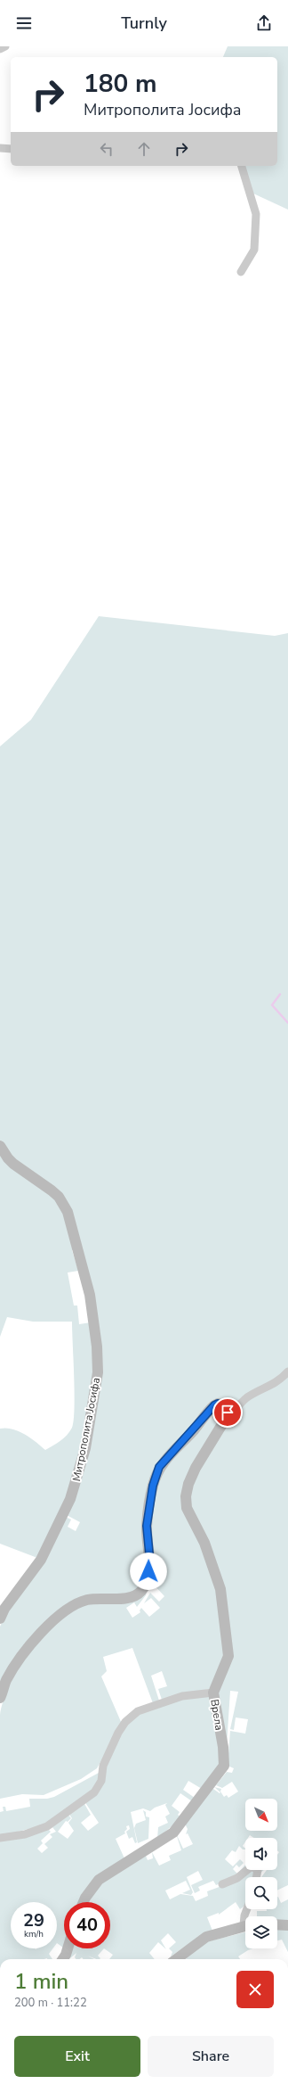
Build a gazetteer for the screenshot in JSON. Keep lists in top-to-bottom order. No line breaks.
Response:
{"streets":{"street":["Митрополита Јосифа","Врела"]},"north":"bottom right","page":{"header":"Turnly","turn":["180 m","Митрополита Јосифа"],"speed":"29 km/h","limit":"40","heading":["1 min","200 m · 11:22"],"buttons":["Exit","Share"]}}
